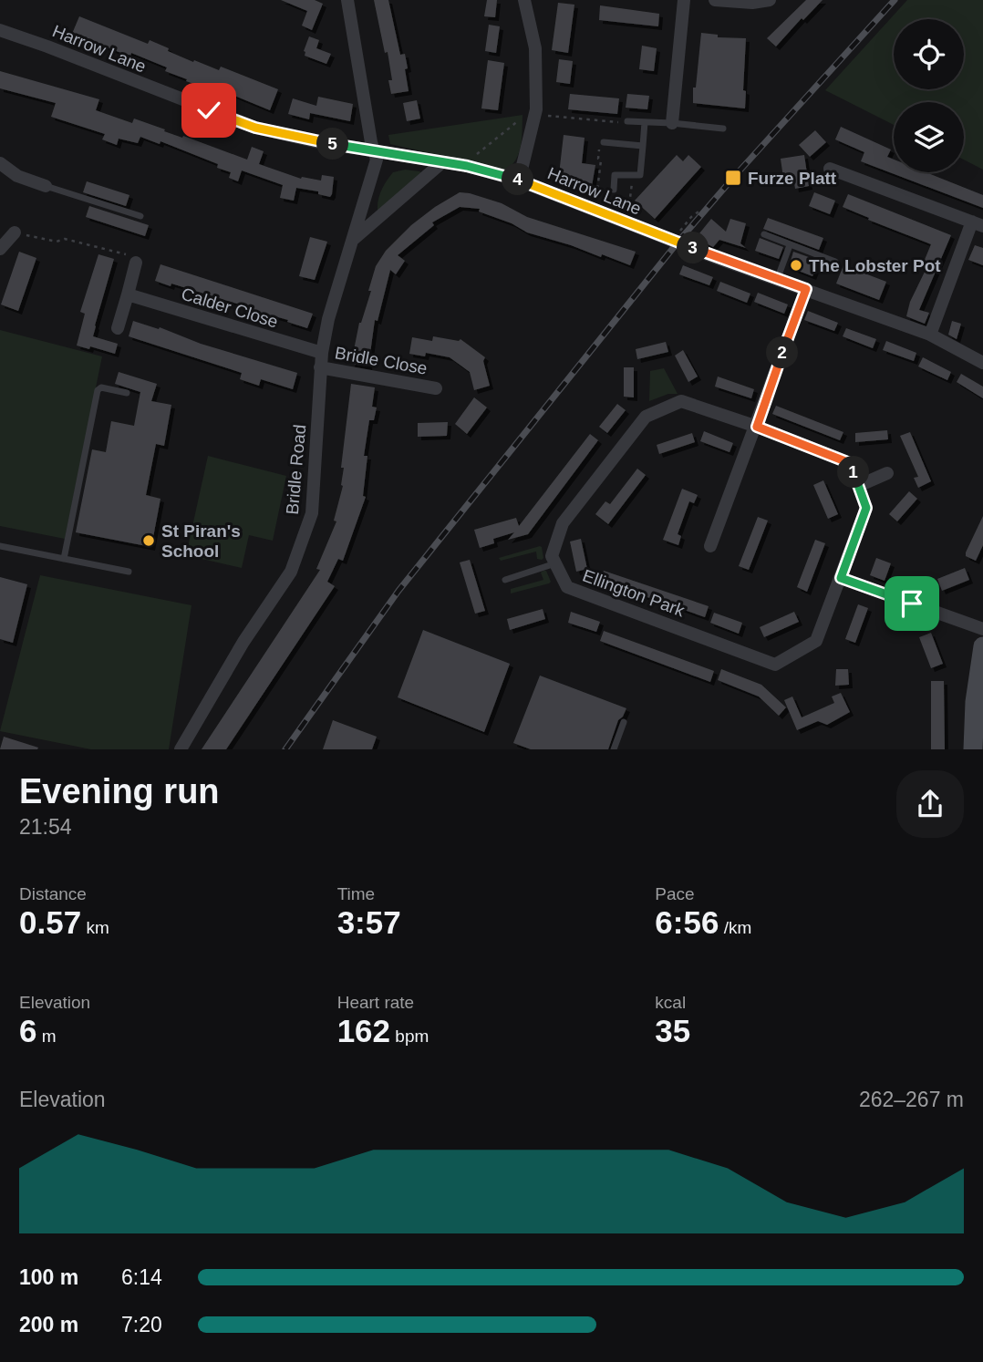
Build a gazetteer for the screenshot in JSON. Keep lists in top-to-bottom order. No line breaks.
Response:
{"streets":{"street":["Harrow Lane","Calder Close","Bridle Close","Bridle Road","Ellington Park"]},"crossings":[["Harrow Lane","Bridle Road"],["Calder Close","Bridle Road"],["Bridle Close","Bridle Road"]],"places":{"transit":["Furze Platt"],"other":["The Lobster Pot","St Piran's School"]},"page":{"pins":["5","4","3","2","1"],"heading":["Evening run","21:54"],"stats":[["Distance","0.57 km"],["Time","3:57"],["Pace","6:56 /km"],["Elevation","6 m"],["Heart rate","162 bpm"],["kcal","35"]],"chart":["Elevation","262–267 m"],"list":[{"name":"100 m","note":"6:14"},{"name":"200 m","note":"7:20"}]}}
